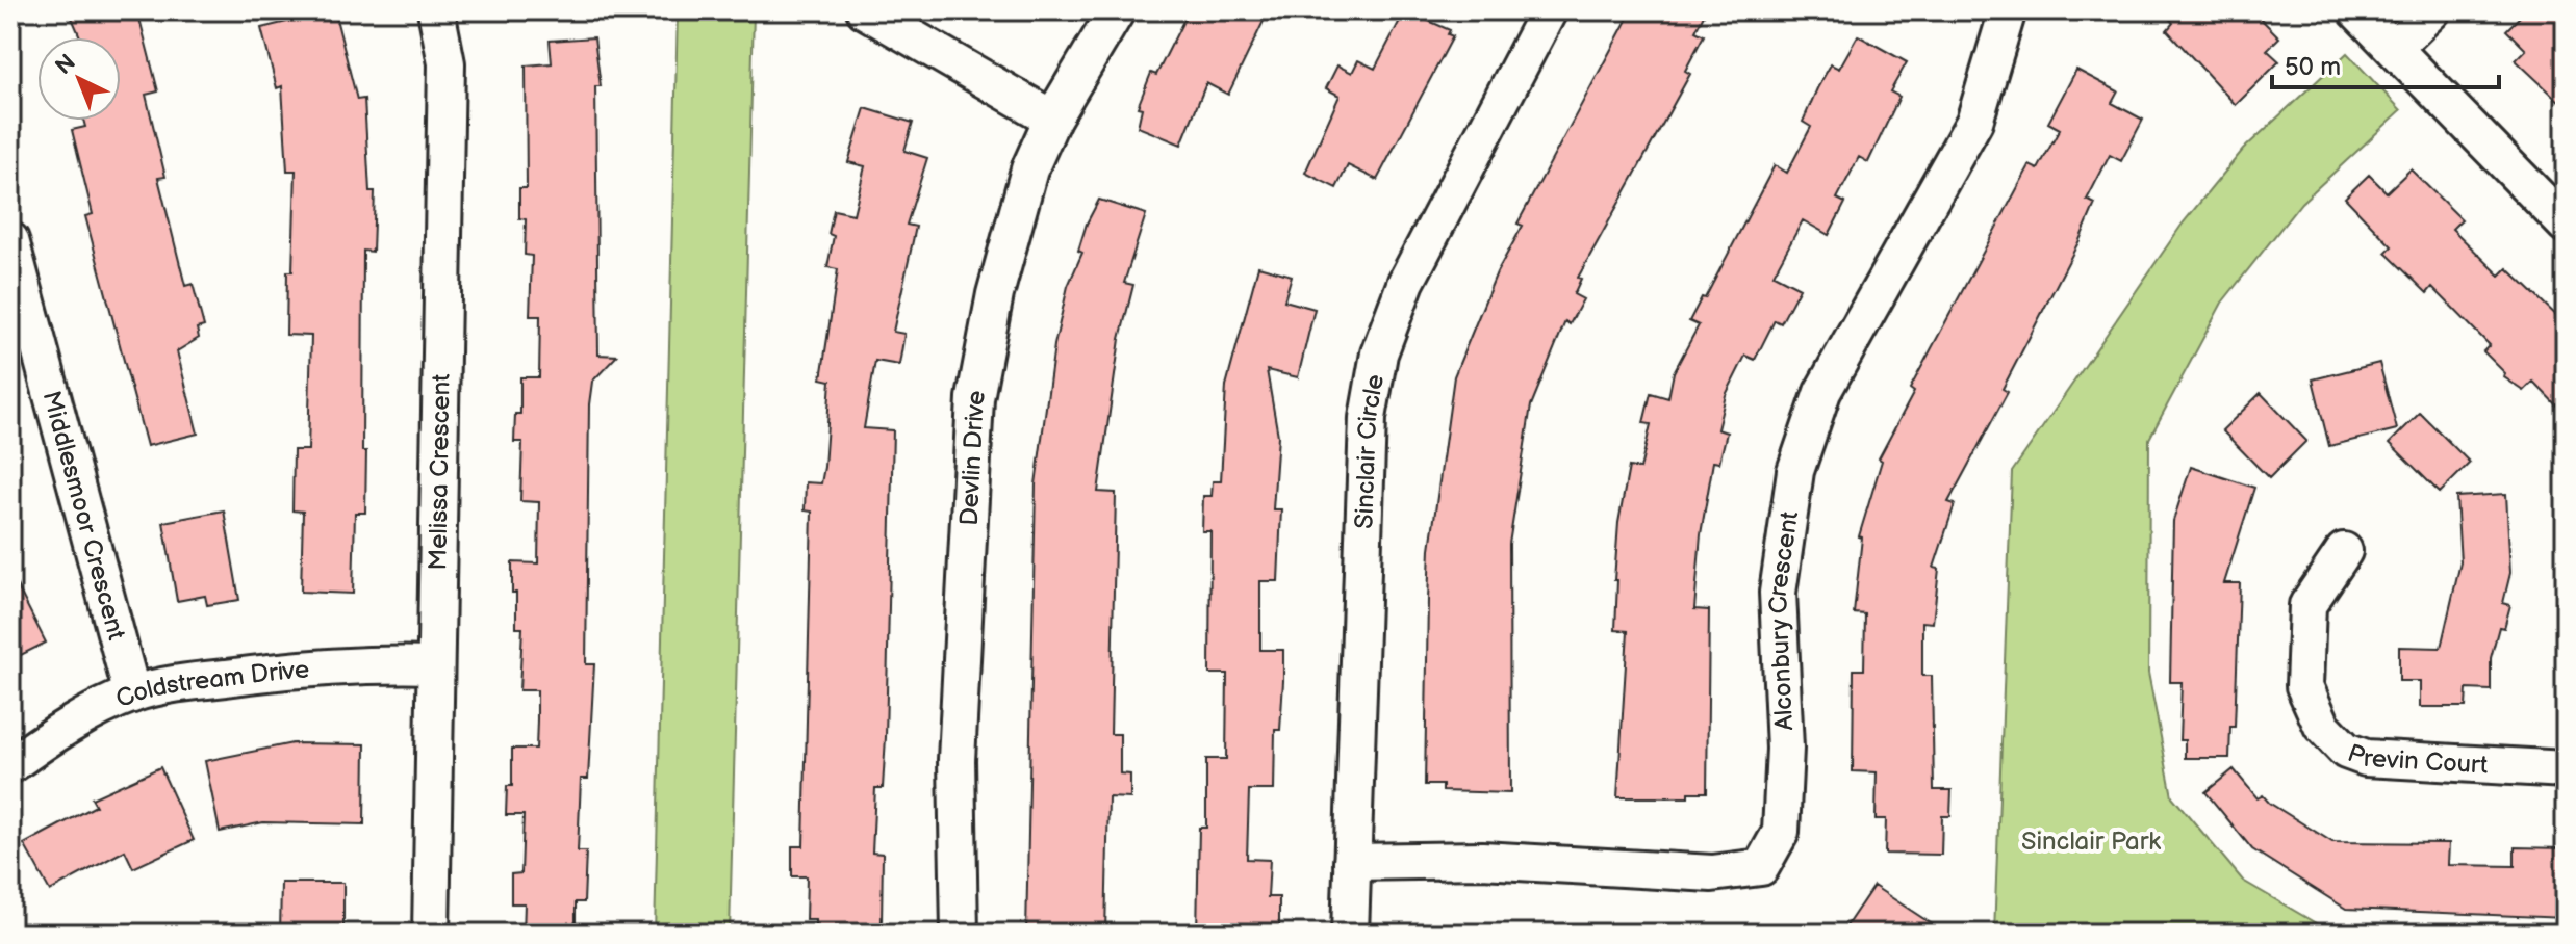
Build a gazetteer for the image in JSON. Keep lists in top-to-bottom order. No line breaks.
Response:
{"streets":{"street":["Sinclair Circle","Devlin Drive","Melissa Crescent","Middlesmoor Crescent","Alconbury Crescent","Coldstream Drive","Previn Court"]},"crossings":[["Sinclair Circle","Alconbury Crescent"],["Melissa Crescent","Coldstream Drive"],["Middlesmoor Crescent","Coldstream Drive"]],"parks":["Sinclair Park"],"scale_bar":"50 m","north":"top left"}
